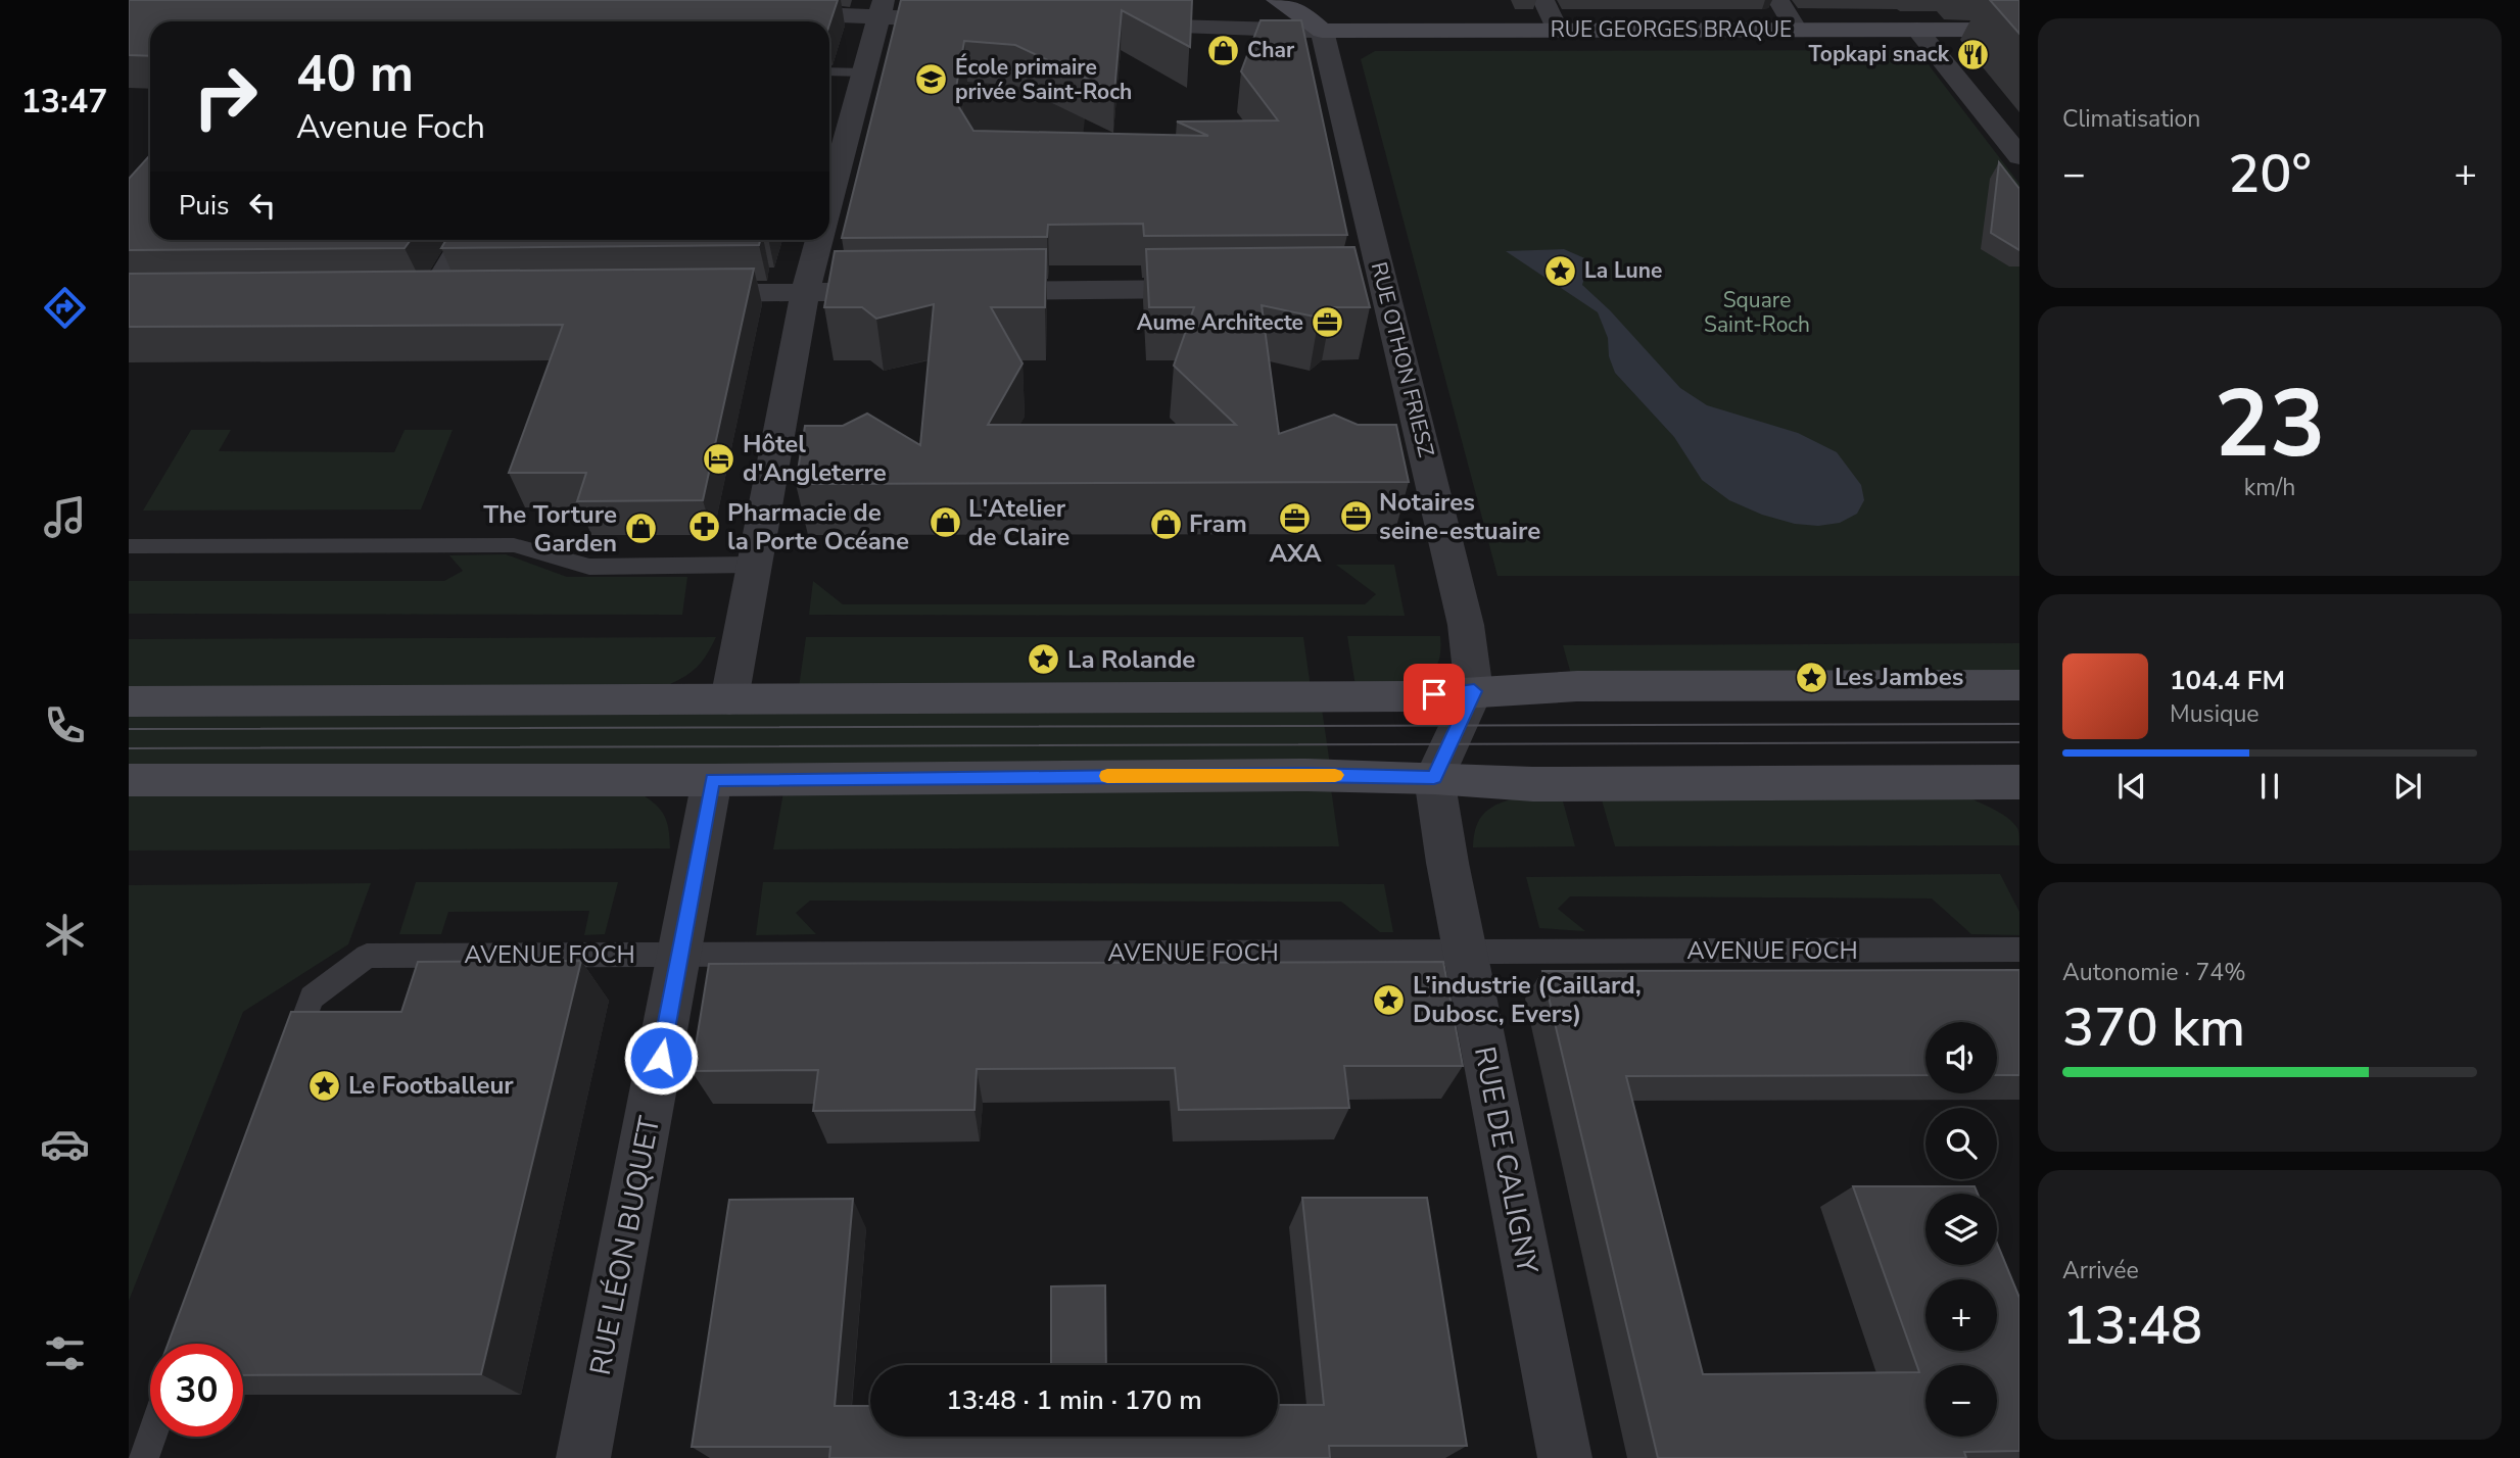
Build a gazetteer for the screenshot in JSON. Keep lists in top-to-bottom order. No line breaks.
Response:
{"streets":{"street":["RUE GEORGES BRAQUE","RUE OTHON FRIESZ","RUE DE CALIGNY","RUE LÉON BUQUET"],"lane":["AVENUE FOCH"]},"crossings":[["RUE GEORGES BRAQUE","RUE OTHON FRIESZ"],["AVENUE FOCH","RUE DE CALIGNY"],["AVENUE FOCH","RUE LÉON BUQUET"]],"parks":["Square Saint-Roch"],"places":{"shop":["Char","L'Atelier de Claire","Fram","The Torture Garden"],"restaurant":["Topkapi snack"],"school or university":["École primaire privée Saint-Roch"],"place":["La Lune","La Rolande","Les Jambes","L’industrie (Caillard, Dubosc, Evers)","Le Footballeur"],"office":["Aume Architecte","Notaires seine-estuaire","AXA"],"hotel":["Hôtel d'Angleterre"],"pharmacy":["Pharmacie de la Porte Océane"]},"page":{"tabs":"13:47","tile":["Climatisation",["23","km/h"],["Autonomie · 74%","370 km"],["Arrivée","13:48"]],"turn":["40 m","Avenue Foch"],"heat":["−","20°","+"],"then":"Puis","song":["104.4 FM","Musique"],"map_buttons":["+","−"],"limit":"30","trip":"13:48 · 1 min · 170 m"}}
